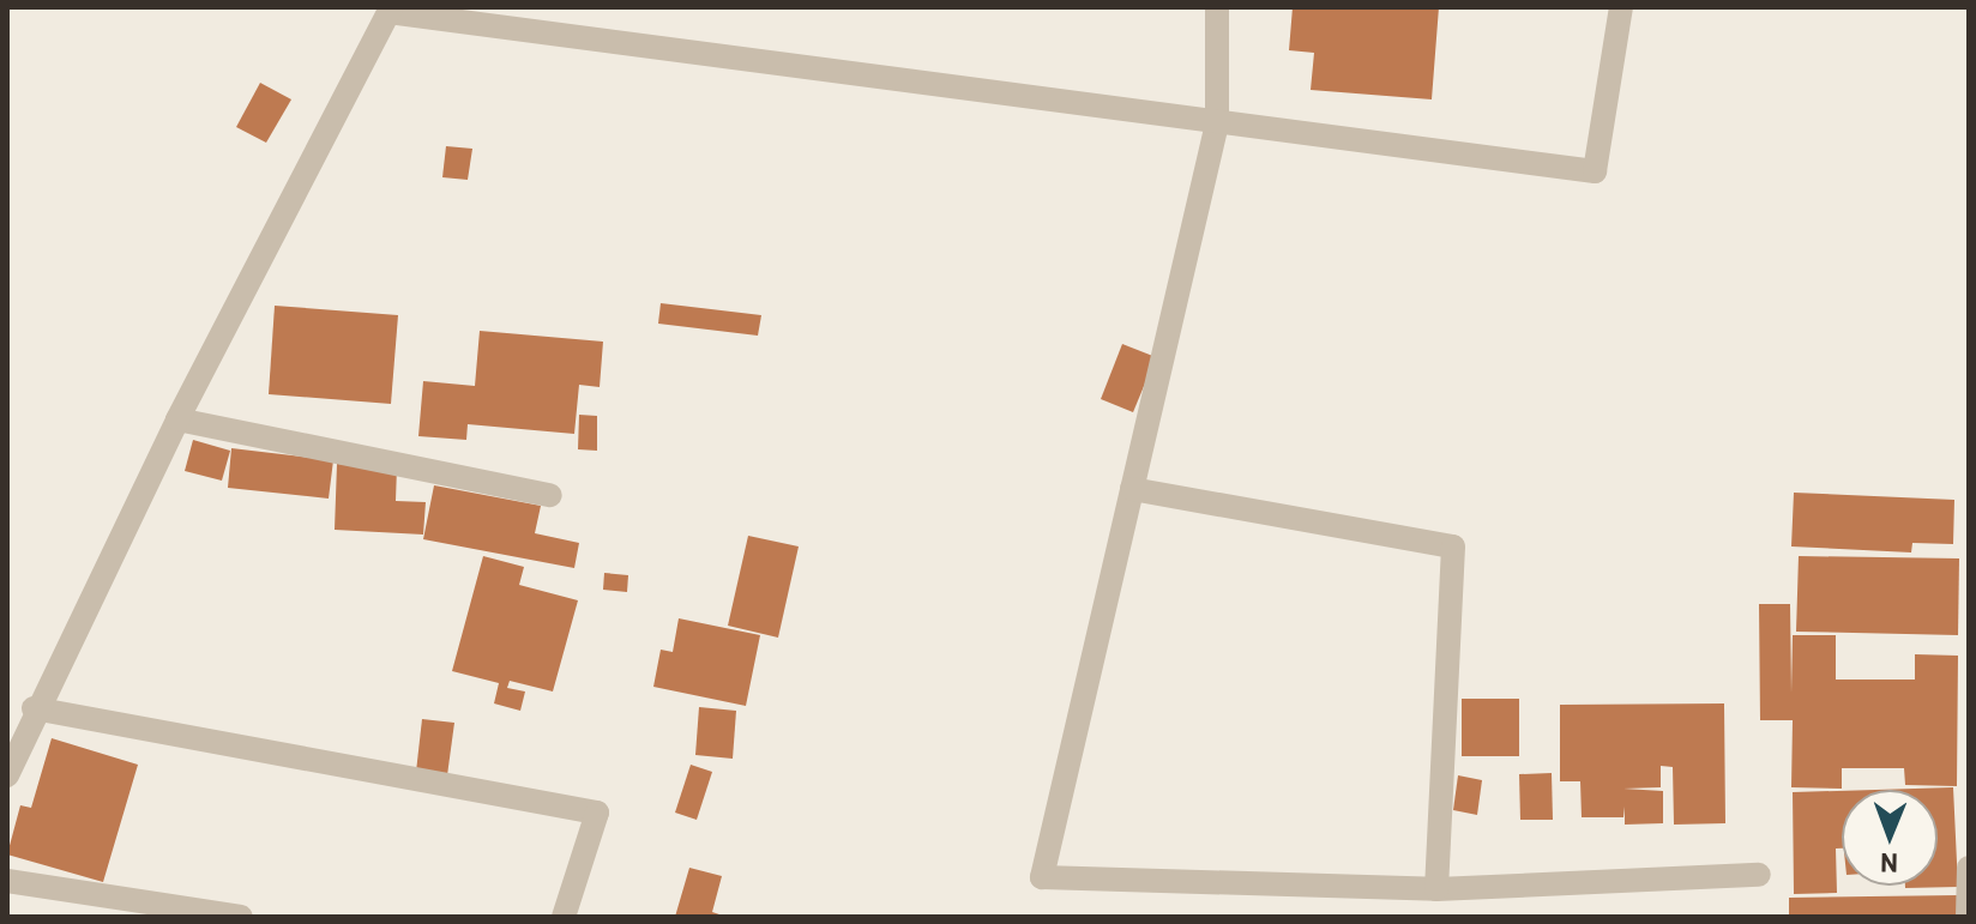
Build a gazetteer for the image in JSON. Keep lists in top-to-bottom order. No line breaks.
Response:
{"north":"bottom"}
